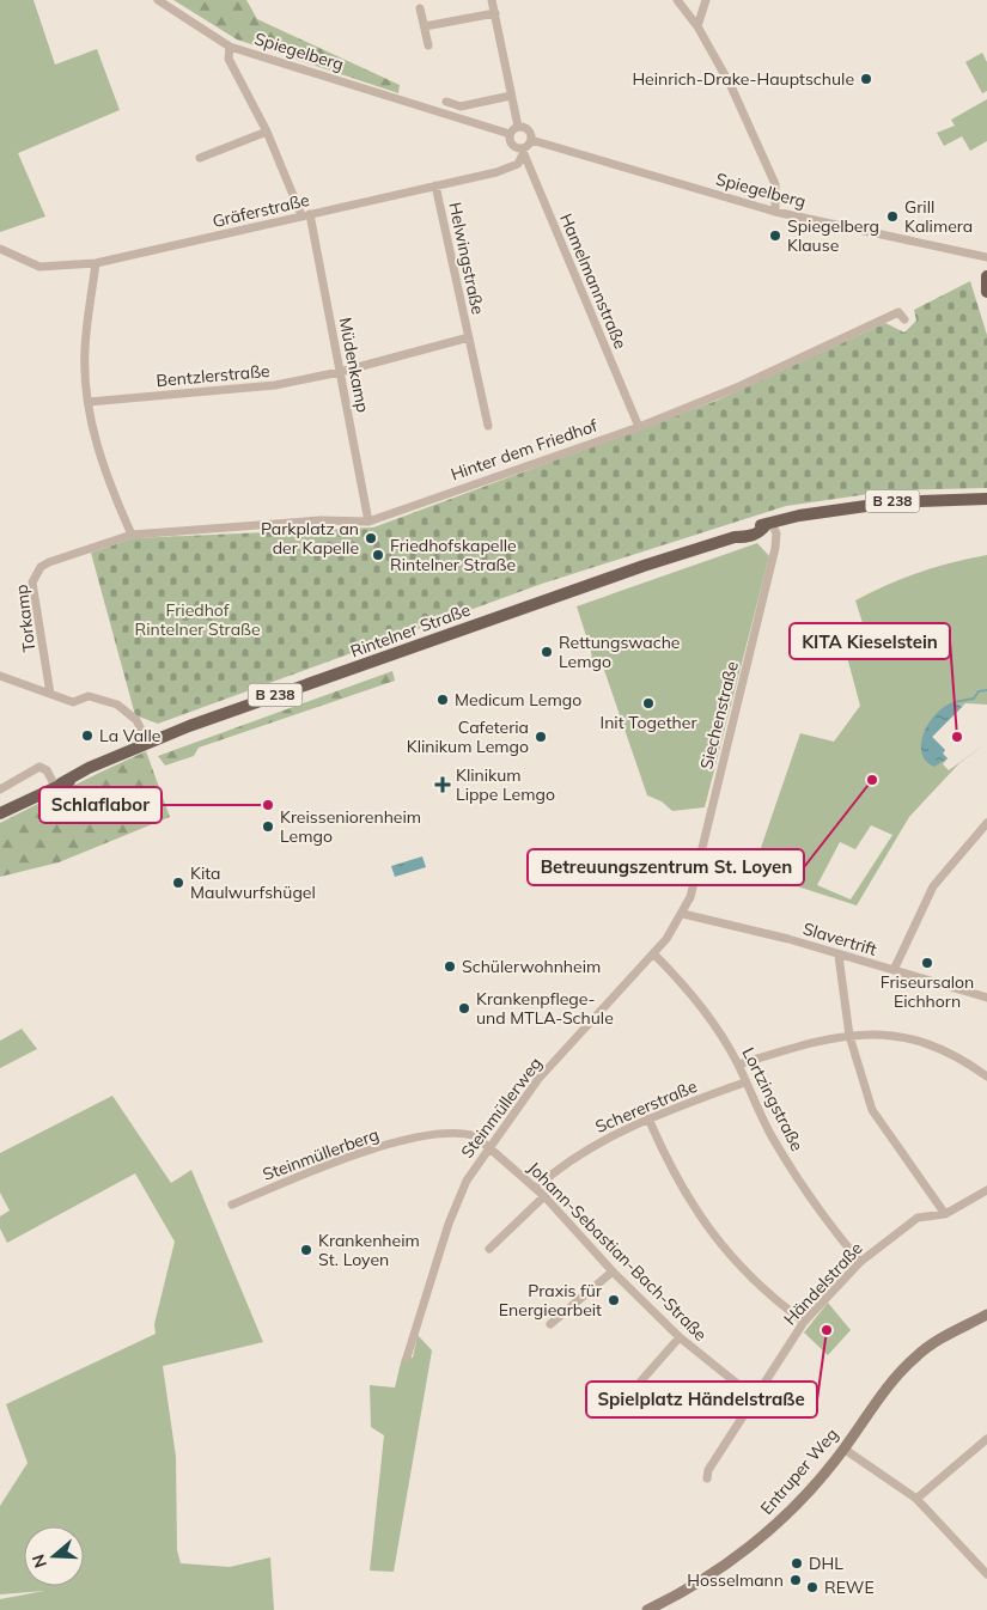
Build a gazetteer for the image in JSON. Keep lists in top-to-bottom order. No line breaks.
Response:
{"streets":{"main road":["B 238","Rintelner Straße","Entruper Weg"],"street":["Spiegelberg","Gräferstraße","Helwingstraße","Hamelmannstraße","Müdenkamp","Bentzlerstraße","Hinter dem Friedhof","Torkamp","Siechenstraße","Slavertrift","Lortzingstraße","Schererstraße","Steinmüllerweg","Steinmüllerberg","Johann-Sebastian-Bach-Straße","Händelstraße"]},"crossings":[["Spiegelberg","Gräferstraße"],["Spiegelberg","Hamelmannstraße"],["Spiegelberg","Müdenkamp"],["Gräferstraße","Helwingstraße"],["Gräferstraße","Hamelmannstraße"],["Gräferstraße","Müdenkamp"],["Helwingstraße","Müdenkamp"],["Helwingstraße","Bentzlerstraße"],["Hamelmannstraße","Hinter dem Friedhof"],["Müdenkamp","Bentzlerstraße"],["Müdenkamp","Hinter dem Friedhof"],["Hinter dem Friedhof","Torkamp"],["Rintelner Straße","Siechenstraße"],["Siechenstraße","Slavertrift"],["Siechenstraße","Steinmüllerweg"],["Slavertrift","Steinmüllerweg"],["Lortzingstraße","Schererstraße"],["Lortzingstraße","Steinmüllerweg"],["Lortzingstraße","Händelstraße"],["Schererstraße","Johann-Sebastian-Bach-Straße"],["Steinmüllerweg","Steinmüllerberg"],["Steinmüllerweg","Johann-Sebastian-Bach-Straße"],["Steinmüllerberg","Johann-Sebastian-Bach-Straße"],["Johann-Sebastian-Bach-Straße","Händelstraße"]],"parks":["Friedhof Rintelner Straße"],"places":{"other":["Heinrich-Drake-Hauptschule","Grill Kalimera","Spiegelberg Klause","Parkplatz an der Kapelle","Friedhofskapelle Rintelner Straße","Rettungswache Lemgo","Medicum Lemgo","Init Together","La Valle","Cafeteria Klinikum Lemgo","KITA Kieselstein","Betreuungszentrum St. Loyen","Schlaflabor","Kreisseniorenheim Lemgo","Kita Maulwurfshügel","Friseursalon Eichhorn","Schülerwohnheim","Krankenpflege- und MTLA-Schule","Krankenheim St. Loyen","Praxis für Energiearbeit","Spielplatz Händelstraße","DHL","Hosselmann","REWE"],"health":["Klinikum Lippe Lemgo"]},"north":"left"}
